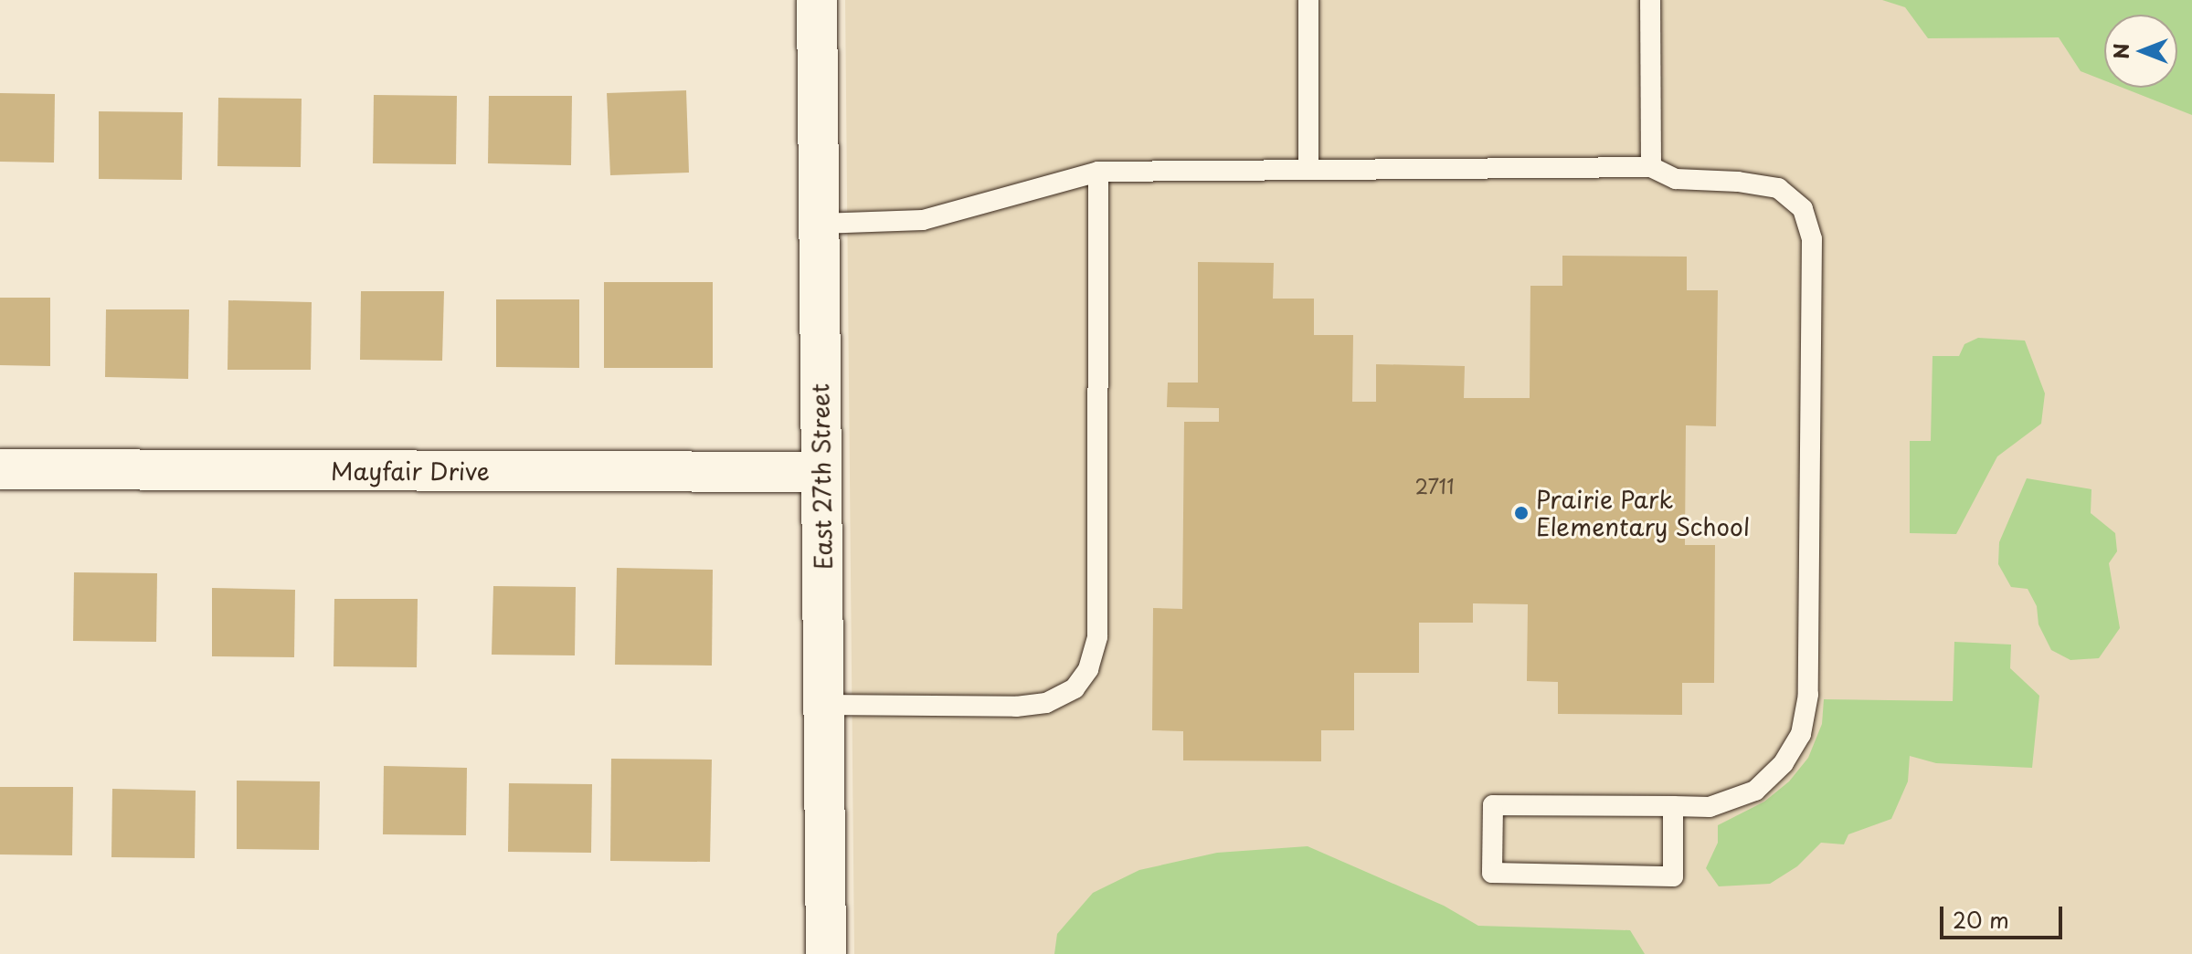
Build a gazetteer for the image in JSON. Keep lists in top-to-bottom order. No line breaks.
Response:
{"streets":{"street":["Mayfair Drive","East 27th Street"]},"crossings":[["Mayfair Drive","East 27th Street"]],"places":["Prairie Park Elementary School"],"house_numbers":["2711"],"scale_bar":"20 m","north":"left"}
